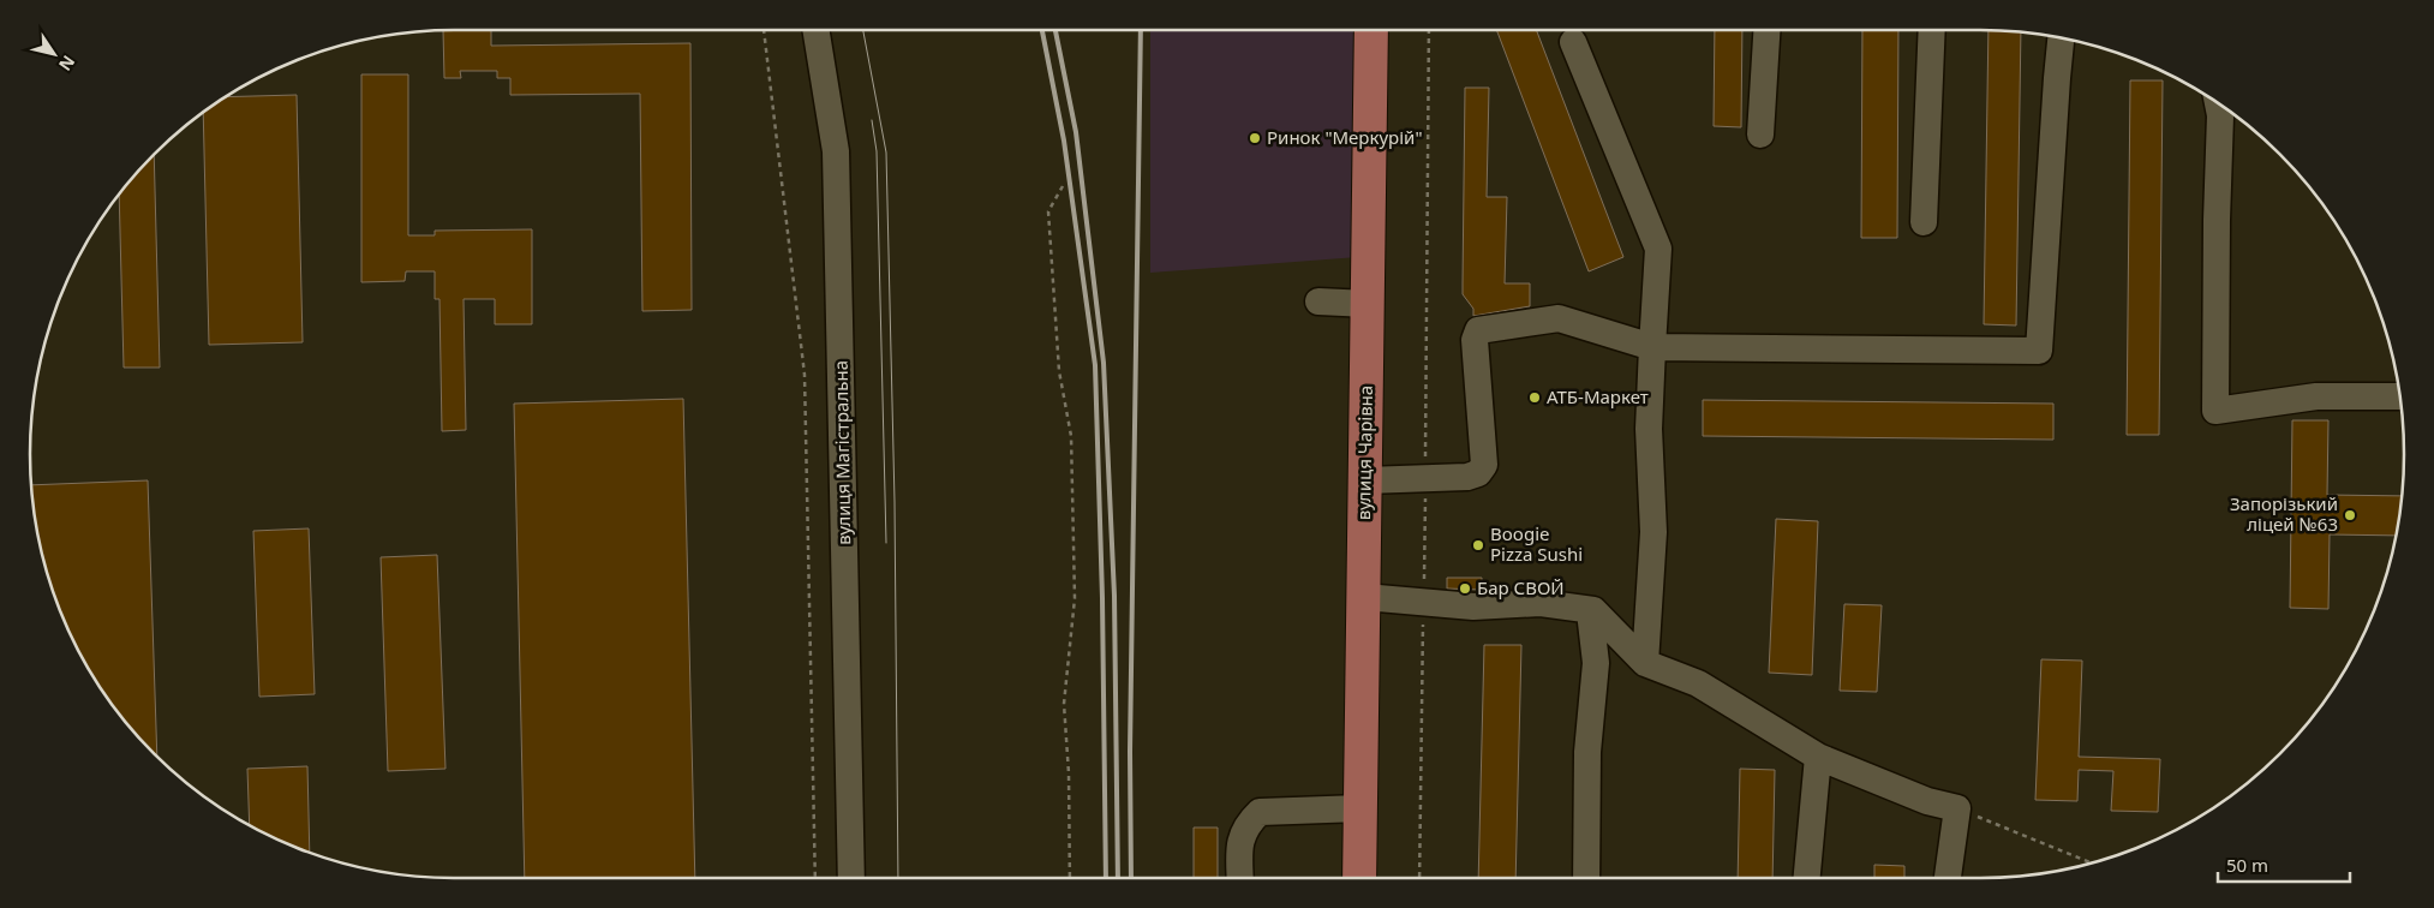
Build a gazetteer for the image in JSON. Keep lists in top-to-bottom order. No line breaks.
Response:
{"streets":{"main road":["вулиця Чарівна"],"street":["вулиця Магістральна"]},"places":["Ринок \"Меркурій\"","АТБ-Маркет","Запорізький ліцей №63","Boogie Pizza Sushi","Бар СВОЙ"],"scale_bar":"50 m","north":"bottom right"}
